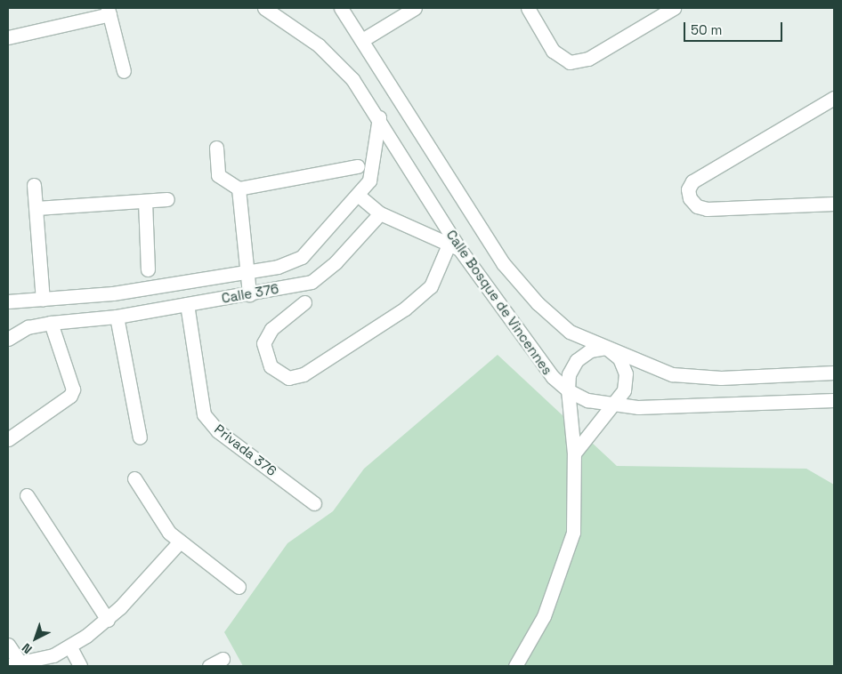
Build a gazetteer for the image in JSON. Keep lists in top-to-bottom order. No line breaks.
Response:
{"streets":{"street":["Calle 376","Calle Bosque de Vincennes","Privada 376"]},"crossings":[["Calle 376","Calle Bosque de Vincennes"],["Calle 376","Privada 376"]],"scale_bar":"50 m","north":"bottom left"}
